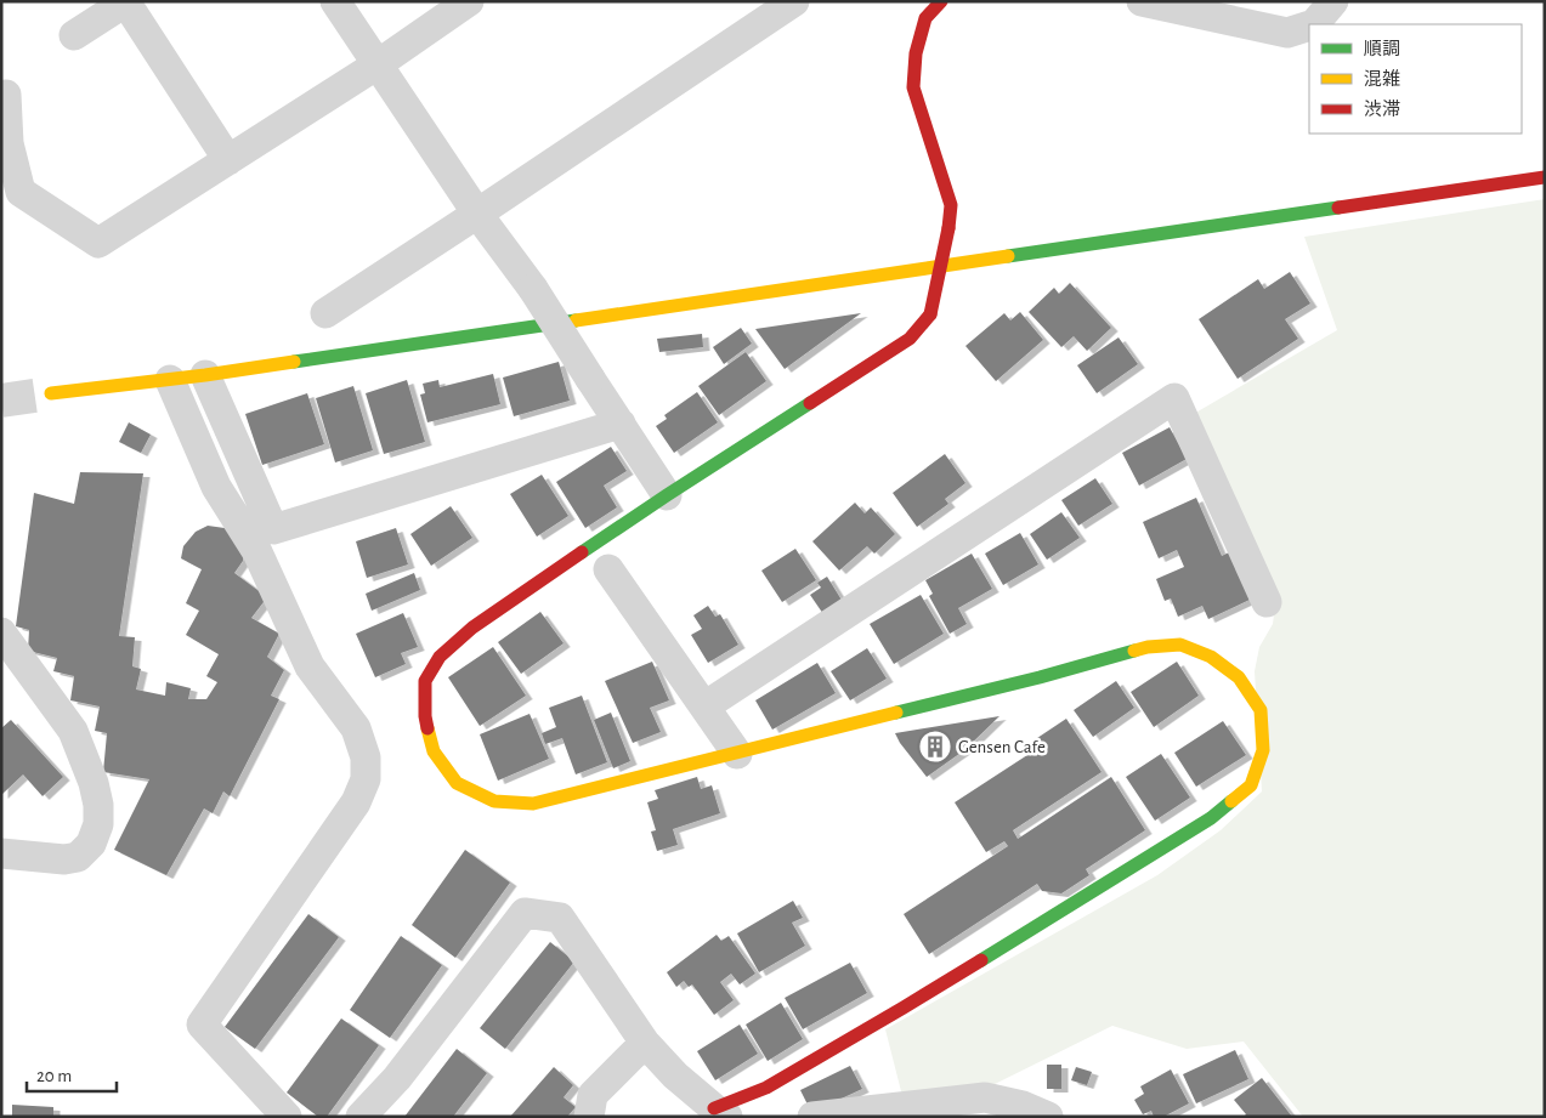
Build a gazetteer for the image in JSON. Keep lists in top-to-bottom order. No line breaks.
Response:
{"places":{"building":["Gensen Cafe"]},"legend":["順調","混雑","渋滞"],"scale_bar":"20 m"}
